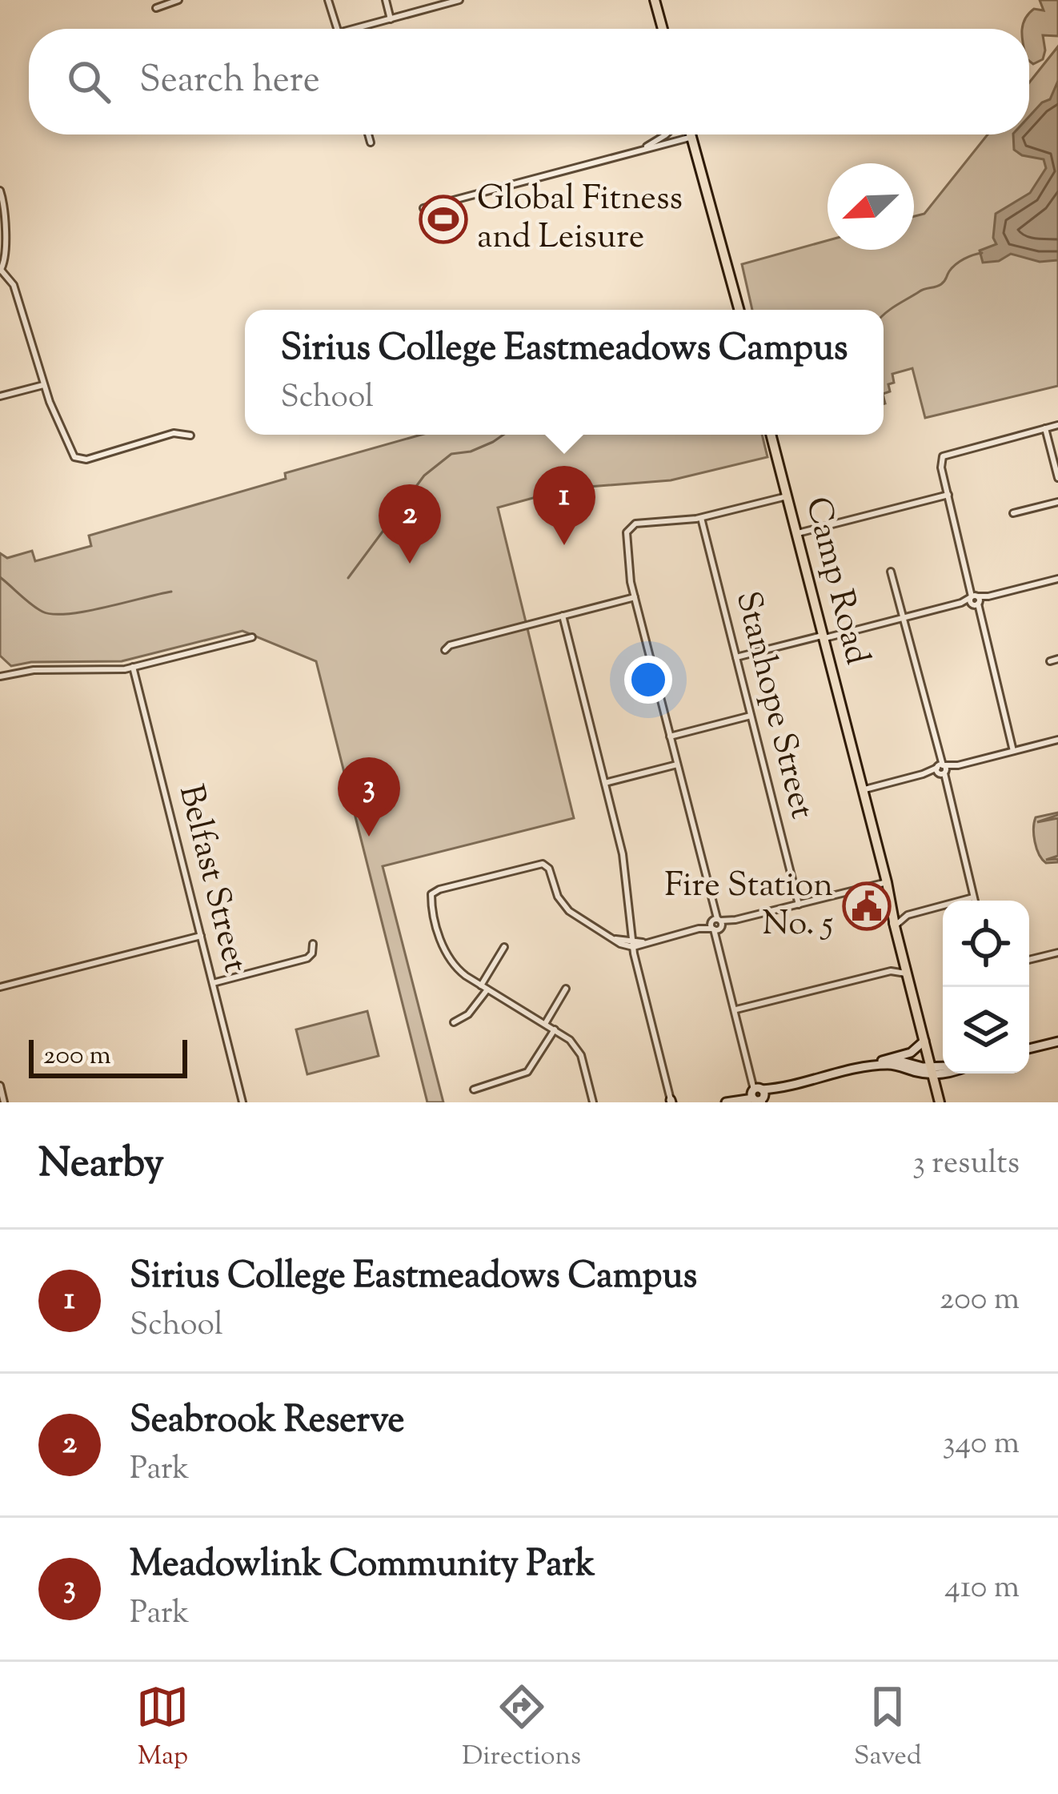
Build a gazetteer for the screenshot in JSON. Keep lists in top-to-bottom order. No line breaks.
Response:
{"streets":{"main road":["Camp Road"],"street":["Stanhope Street","Belfast Street"]},"places":{"sports":["Global Fitness and Leisure"],"public building":["Fire Station No. 5"]},"scale_bar":"200 m","north":"bottom left","page":{"search":"Search here","popup":["Sirius College Eastmeadows Campus","School"],"pins":["1","2","3"],"scale":"200 m","heading":["Nearby","3 results"],"list":[{"mark":"1","name":"Sirius College Eastmeadows Campus","note":"School","value":"200 m"},{"mark":"2","name":"Seabrook Reserve","note":"Park","value":"340 m"},{"mark":"3","name":"Meadowlink Community Park","note":"Park","value":"410 m"}],"nav":["Map","Directions","Saved"]}}
